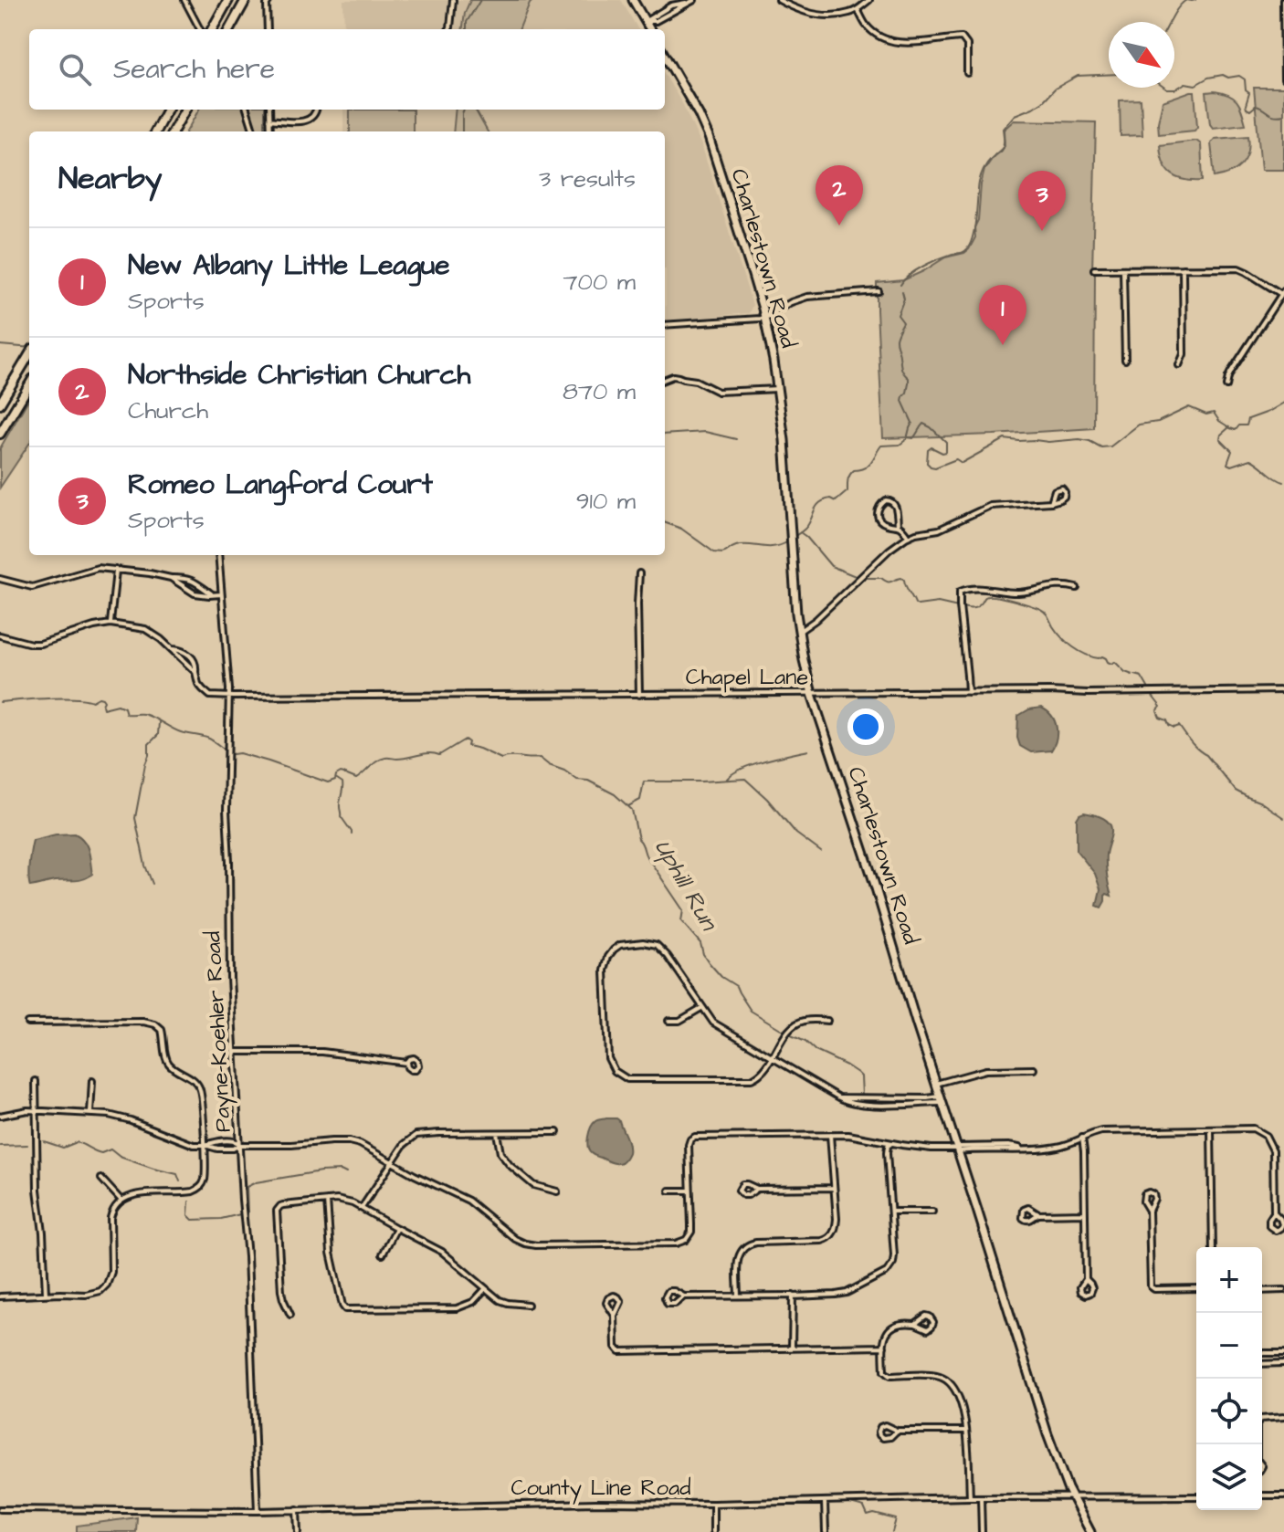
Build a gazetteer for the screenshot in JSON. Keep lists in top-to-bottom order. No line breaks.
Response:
{"streets":{"main road":["Charlestown Road"],"street":["Chapel Lane","Payne-Koehler Road","County Line Road"]},"crossings":[["Charlestown Road","Chapel Lane"],["Charlestown Road","County Line Road"],["Chapel Lane","Payne-Koehler Road"],["Payne-Koehler Road","County Line Road"]],"water":["Uphill Run"],"north":"bottom right","page":{"search":"Search here","heading":["Nearby","3 results"],"pins":["2","3","1"],"list":[{"mark":"1","name":"New Albany Little League","note":"Sports","value":"700 m"},{"mark":"2","name":"Northside Christian Church","note":"Church","value":"870 m"},{"mark":"3","name":"Romeo Langford Court","note":"Sports","value":"910 m"}],"map_buttons":["+","−"]}}
